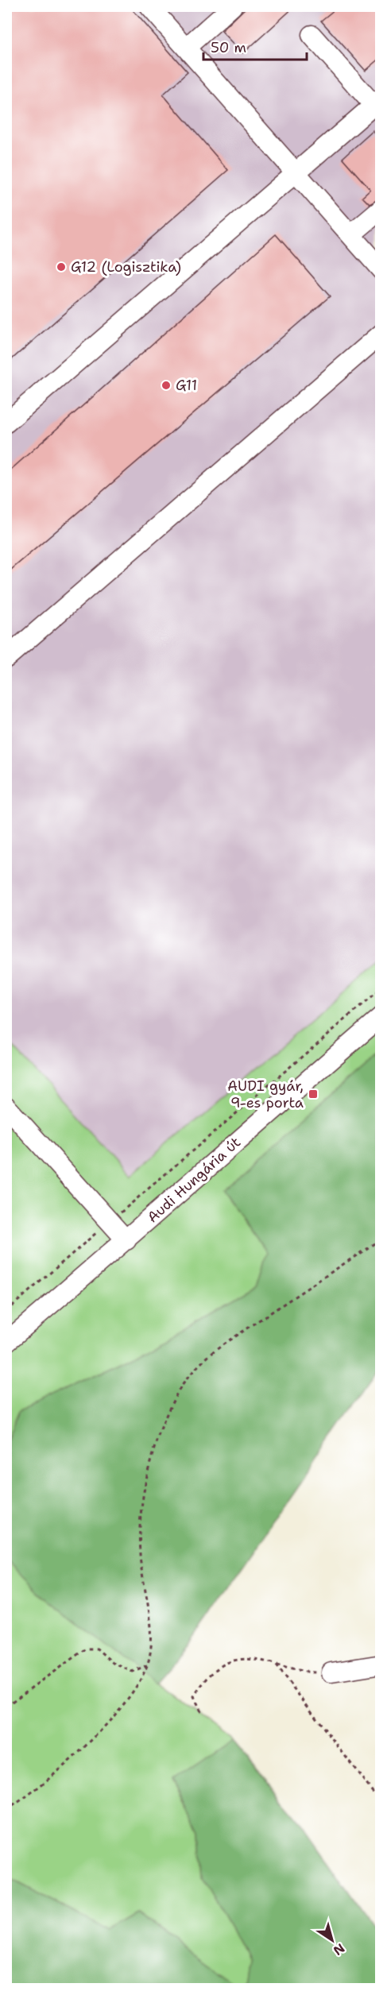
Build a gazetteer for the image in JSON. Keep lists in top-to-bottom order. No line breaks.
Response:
{"streets":{"street":["Audi Hungária út"]},"places":{"other":["G12 (Logisztika)","G11"],"transit":["AUDI gyár, 9-es porta"]},"scale_bar":"50 m","north":"bottom right"}
